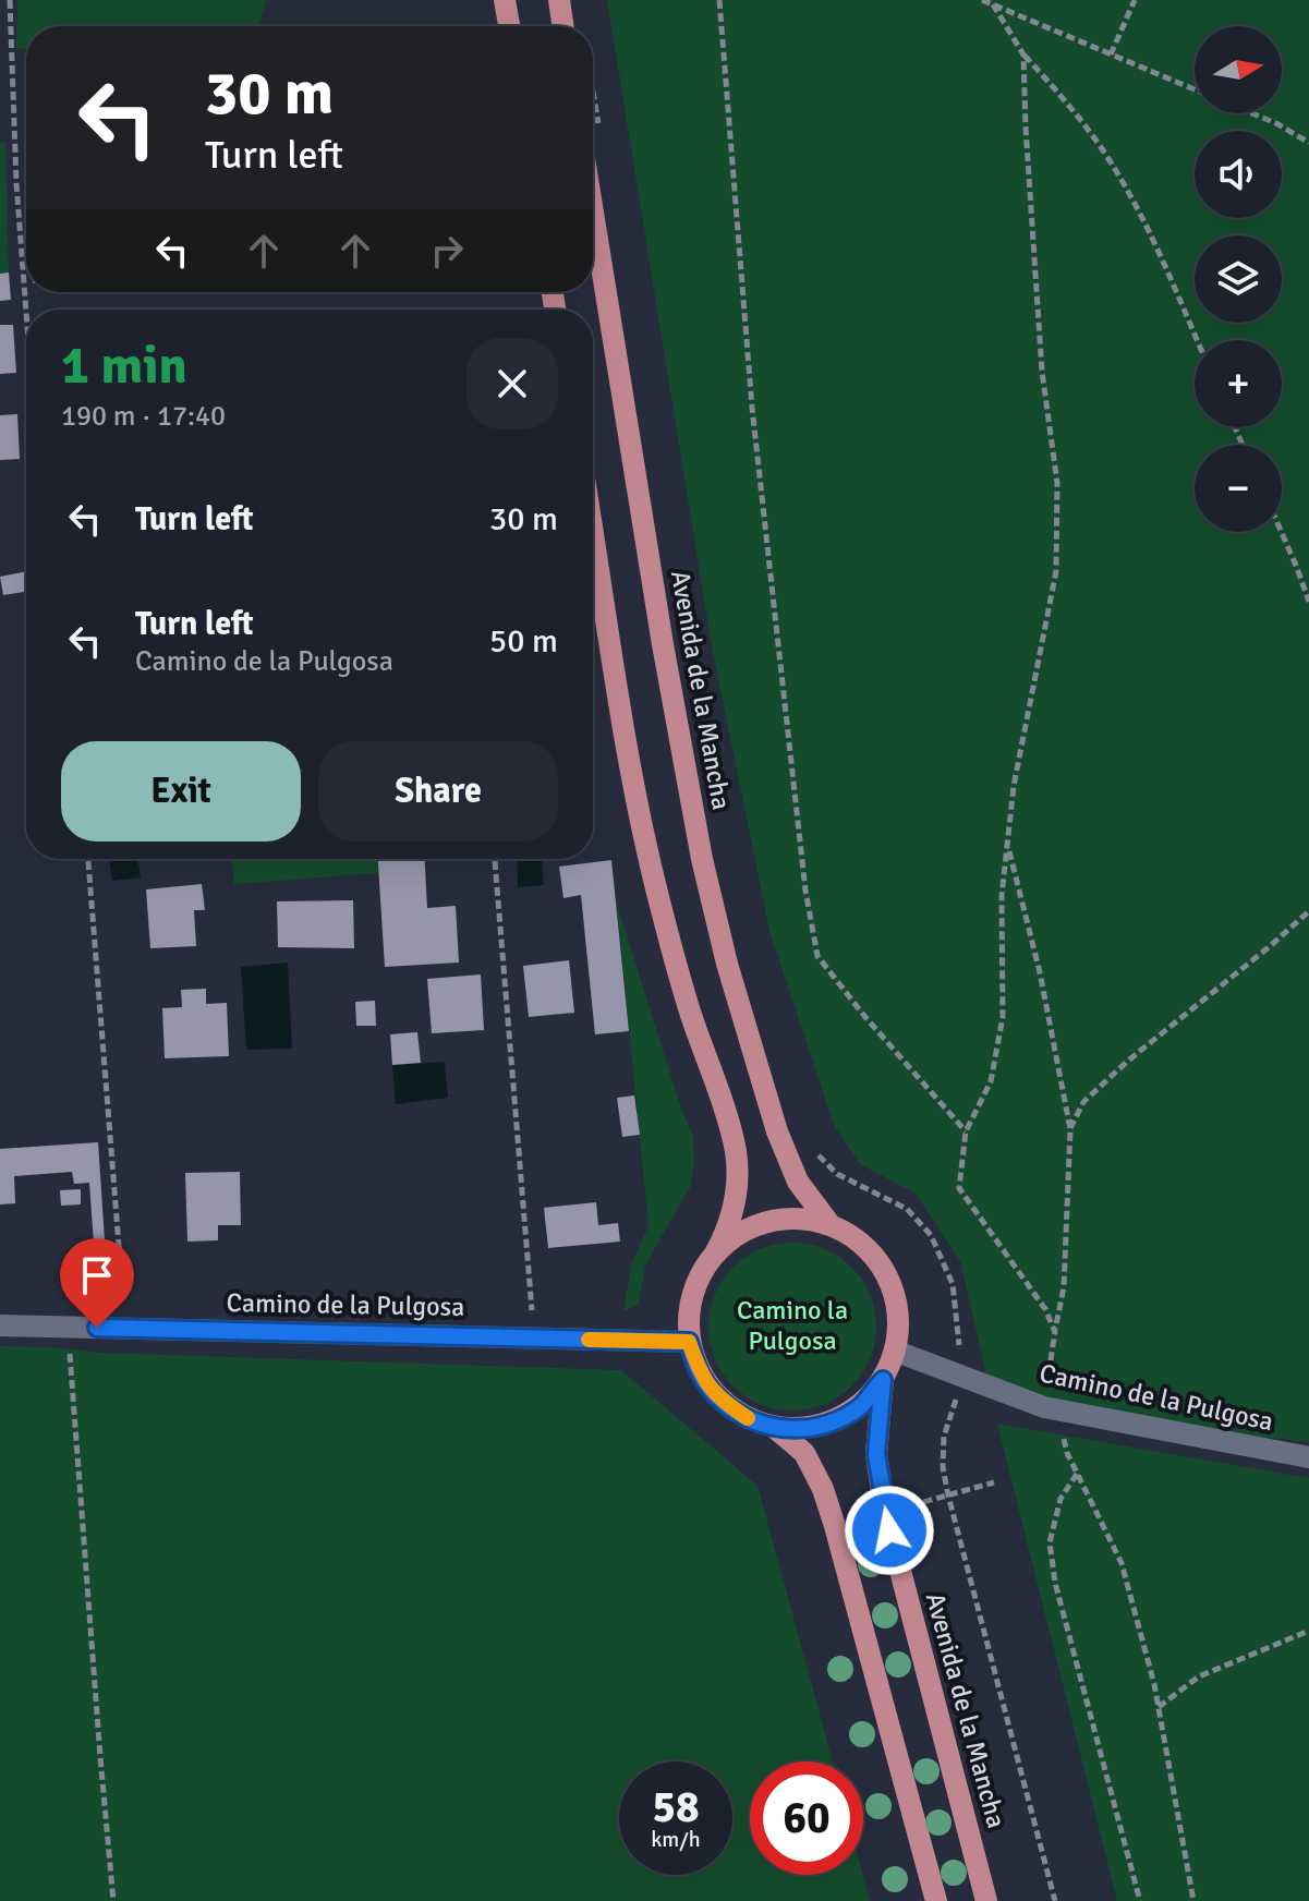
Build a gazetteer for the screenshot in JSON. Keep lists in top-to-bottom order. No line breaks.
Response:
{"streets":{"main road":["Avenida de la Mancha"],"street":["Camino de la Pulgosa"]},"crossings":[["Avenida de la Mancha","Camino de la Pulgosa"]],"parks":["Camino la Pulgosa"],"north":"right","page":{"map_buttons":["+","−"],"turn":["30 m","Turn left"],"heading":["1 min","190 m · 17:40"],"list":[{"name":"Turn left","value":"30 m"},{"name":"Turn left","note":"Camino de la Pulgosa","value":"50 m"}],"buttons":["Exit","Share"],"speed":"58 km/h","limit":"60"}}
